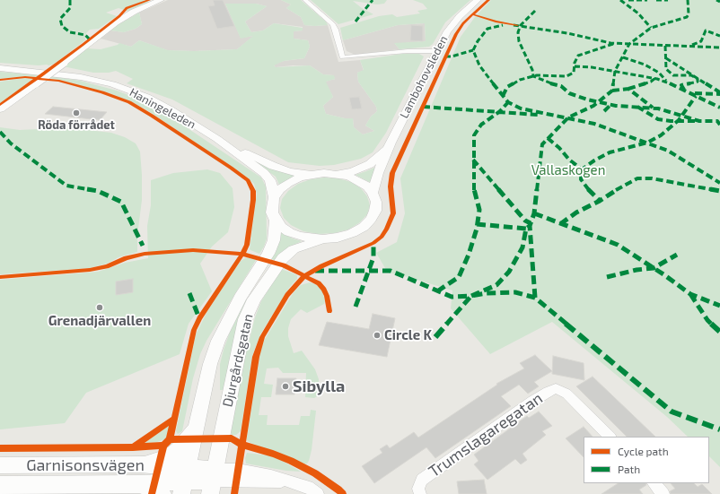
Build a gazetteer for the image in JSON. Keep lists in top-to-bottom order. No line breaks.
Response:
{"streets":{"main road":["Lambohovsleden","Haningeleden","Djurgårdsgatan","Garnisonsvägen"],"street":["Trumslagaregatan"]},"crossings":[["Lambohovsleden","Haningeleden"],["Lambohovsleden","Djurgårdsgatan"],["Haningeleden","Djurgårdsgatan"],["Djurgårdsgatan","Garnisonsvägen"]],"parks":["Vallaskogen"],"places":["Röda förrådet","Grenadjärvallen","Circle K","Sibylla"],"legend":["Cycle path","Path"]}
